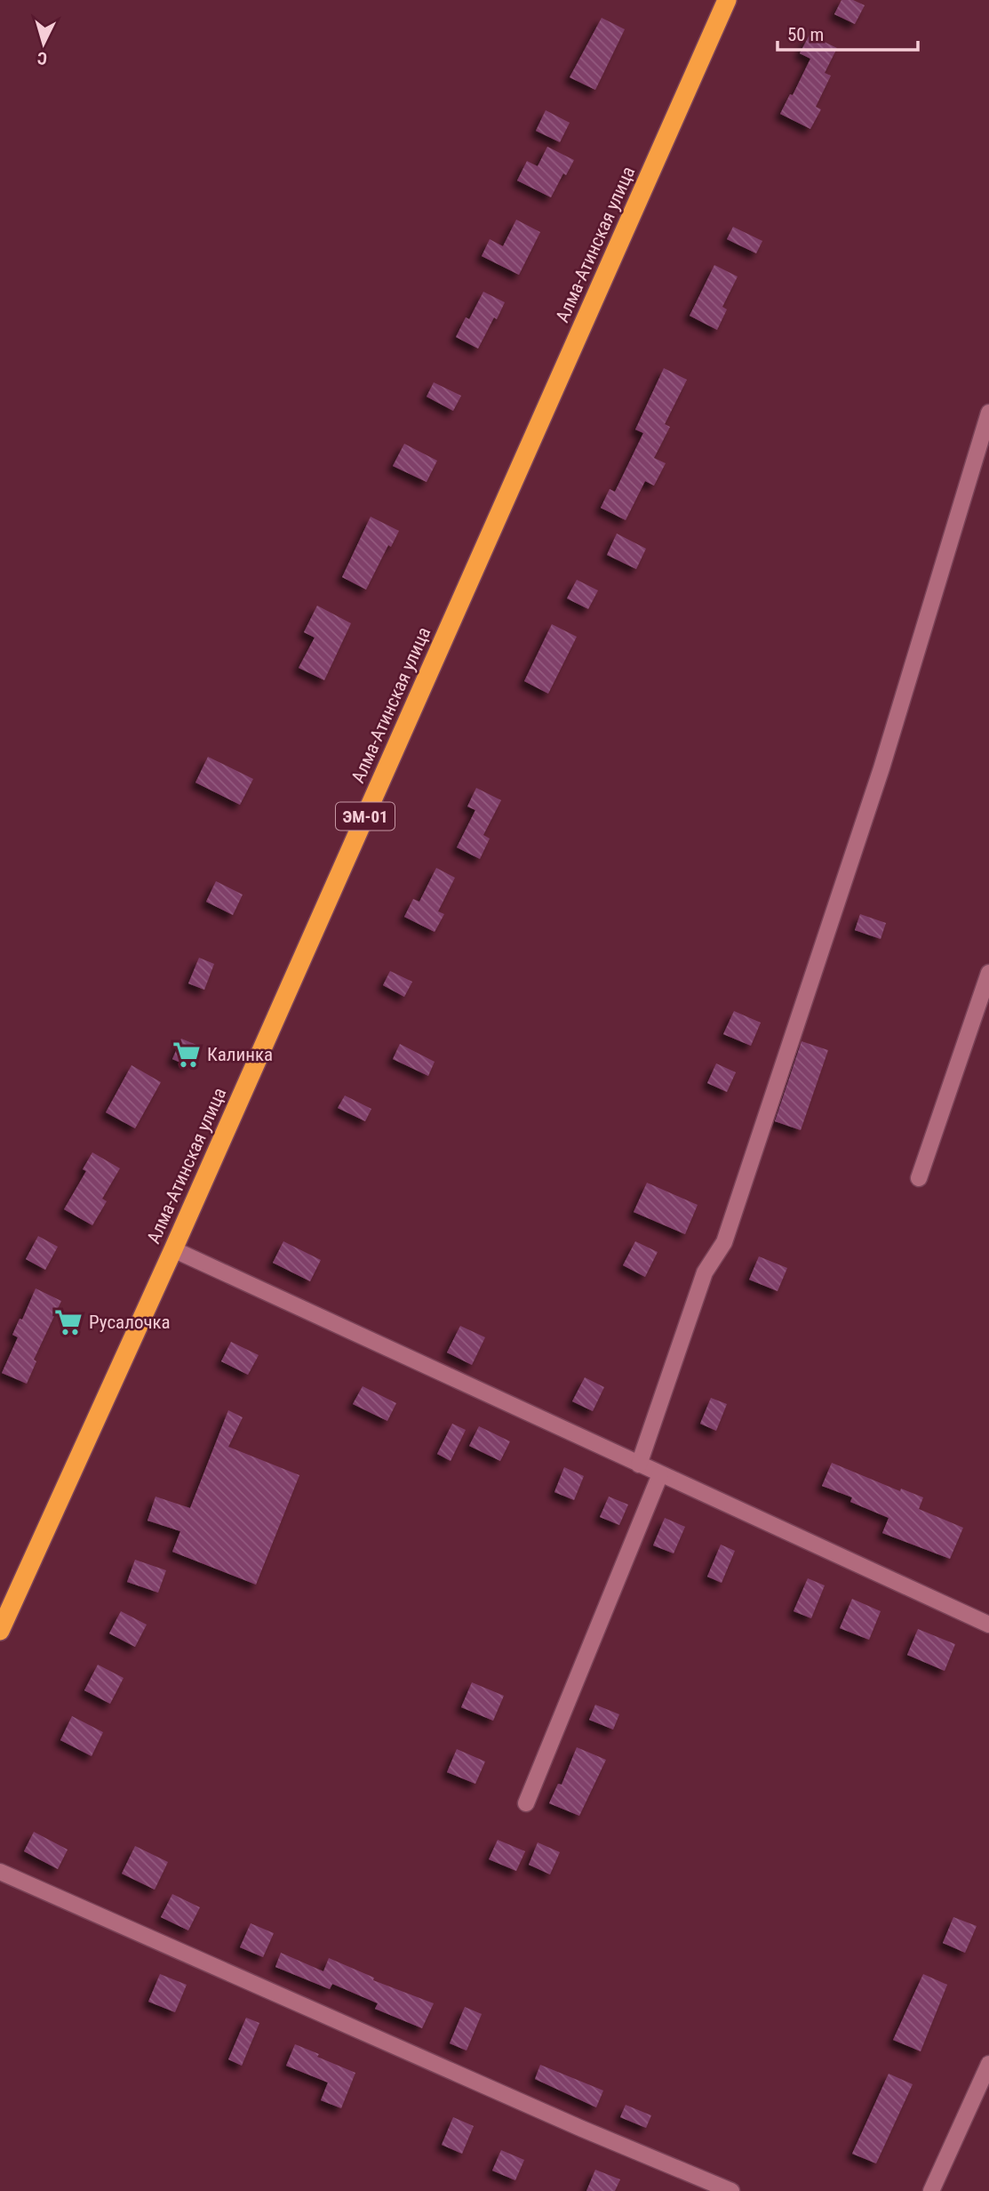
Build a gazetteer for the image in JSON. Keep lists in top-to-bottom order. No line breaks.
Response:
{"streets":{"highway":["Алма-Атинская улица","ЭМ-01"]},"places":{"supermarket":["Калинка","Русалочка"]},"scale_bar":"50 m","north":"bottom"}
